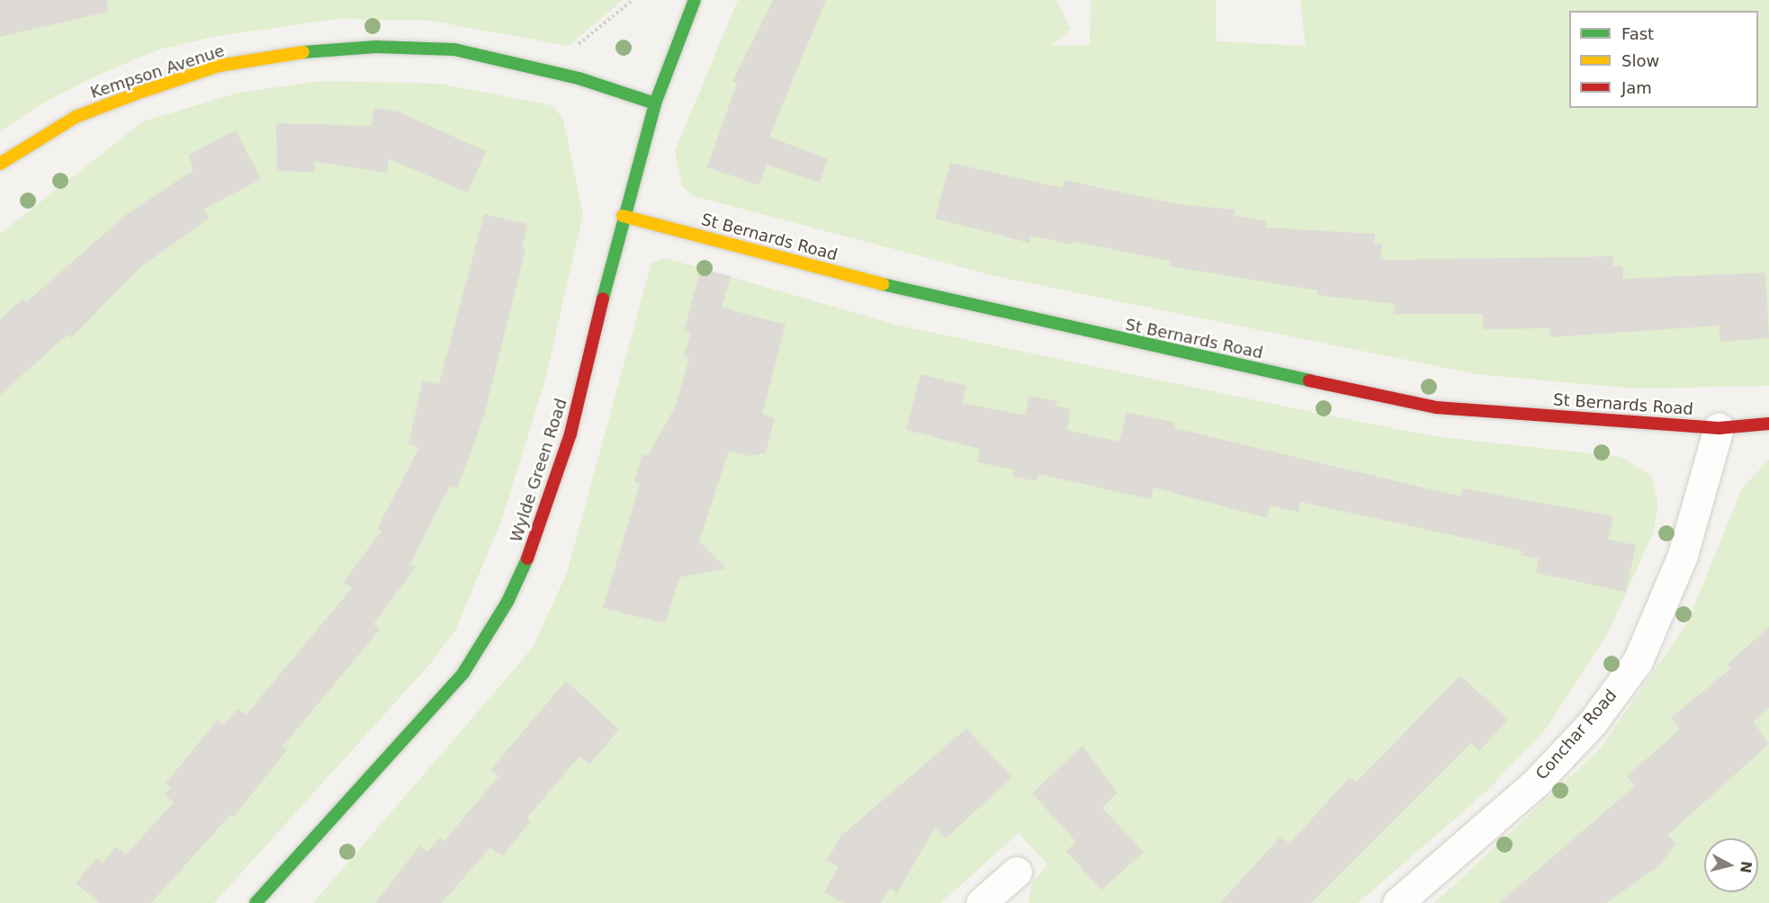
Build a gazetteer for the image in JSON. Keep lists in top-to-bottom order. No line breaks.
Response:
{"streets":{"street":["Kempson Avenue","St Bernards Road","Wylde Green Road","Conchar Road"]},"crossings":[["Kempson Avenue","Wylde Green Road"],["St Bernards Road","Wylde Green Road"],["St Bernards Road","Conchar Road"]],"legend":["Fast","Slow","Jam"],"north":"right"}
